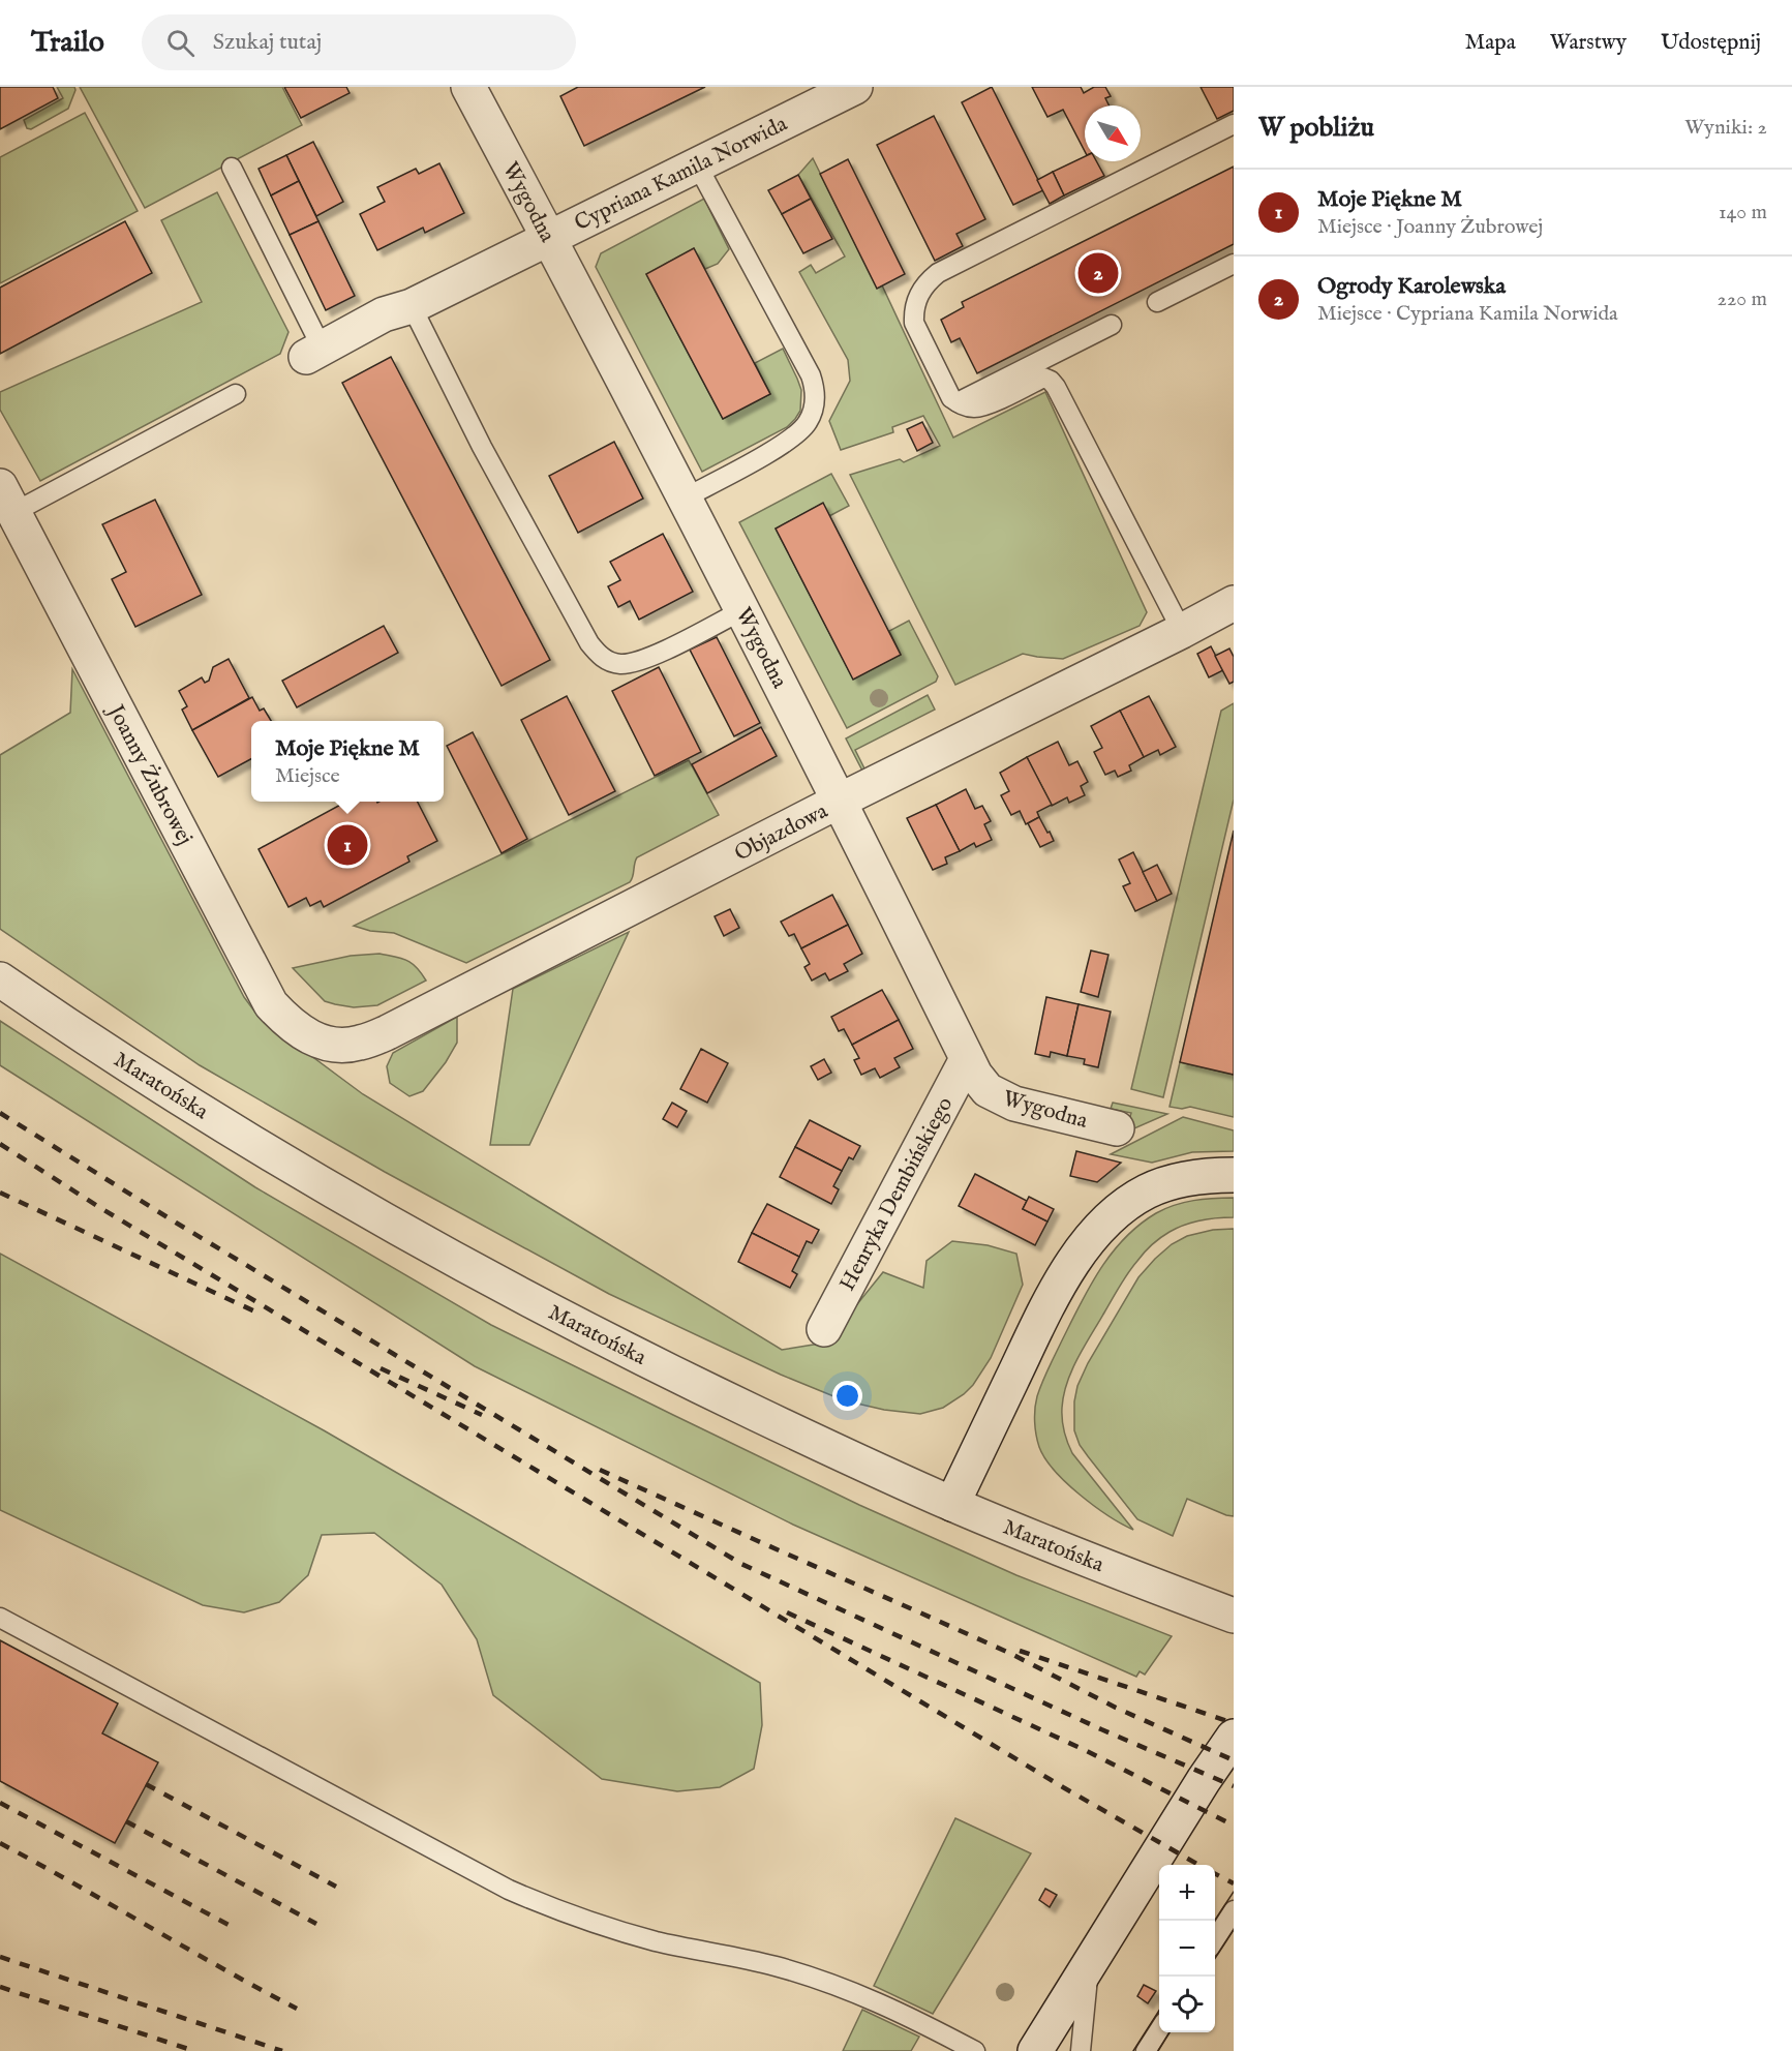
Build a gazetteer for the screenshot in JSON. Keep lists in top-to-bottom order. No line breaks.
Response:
{"streets":{"street":["Cypriana Kamila Norwida","Wygodna","Joanny Żubrowej","Objazdowa","Maratońska","Henryka Dembińskiego"]},"crossings":[["Cypriana Kamila Norwida","Wygodna"],["Wygodna","Objazdowa"],["Wygodna","Henryka Dembińskiego"],["Joanny Żubrowej","Objazdowa"]],"north":"bottom right","page":{"header":"Trailo","search":"Szukaj tutaj","nav":["Mapa","Warstwy","Udostępnij"],"heading":["W pobliżu","Wyniki: 2"],"list":[{"mark":"1","name":"Moje Piękne M","note":"Miejsce · Joanny Żubrowej","value":"140 m"},{"mark":"2","name":"Ogrody Karolewska","note":"Miejsce · Cypriana Kamila Norwida","value":"220 m"}],"pins":["2","1"],"popup":["Moje Piękne M","Miejsce"],"map_buttons":["+","−"]}}
